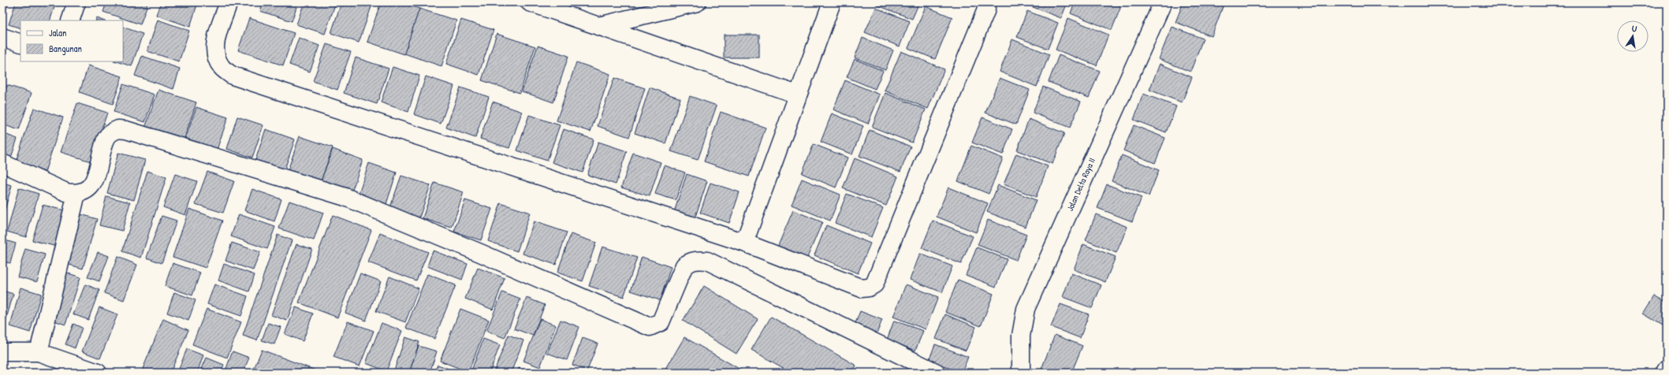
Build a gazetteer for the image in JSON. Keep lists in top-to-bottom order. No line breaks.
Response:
{"streets":{"street":["Jalan Delta Raya II"]},"legend":["Jalan","Bangunan"],"north":"top"}
